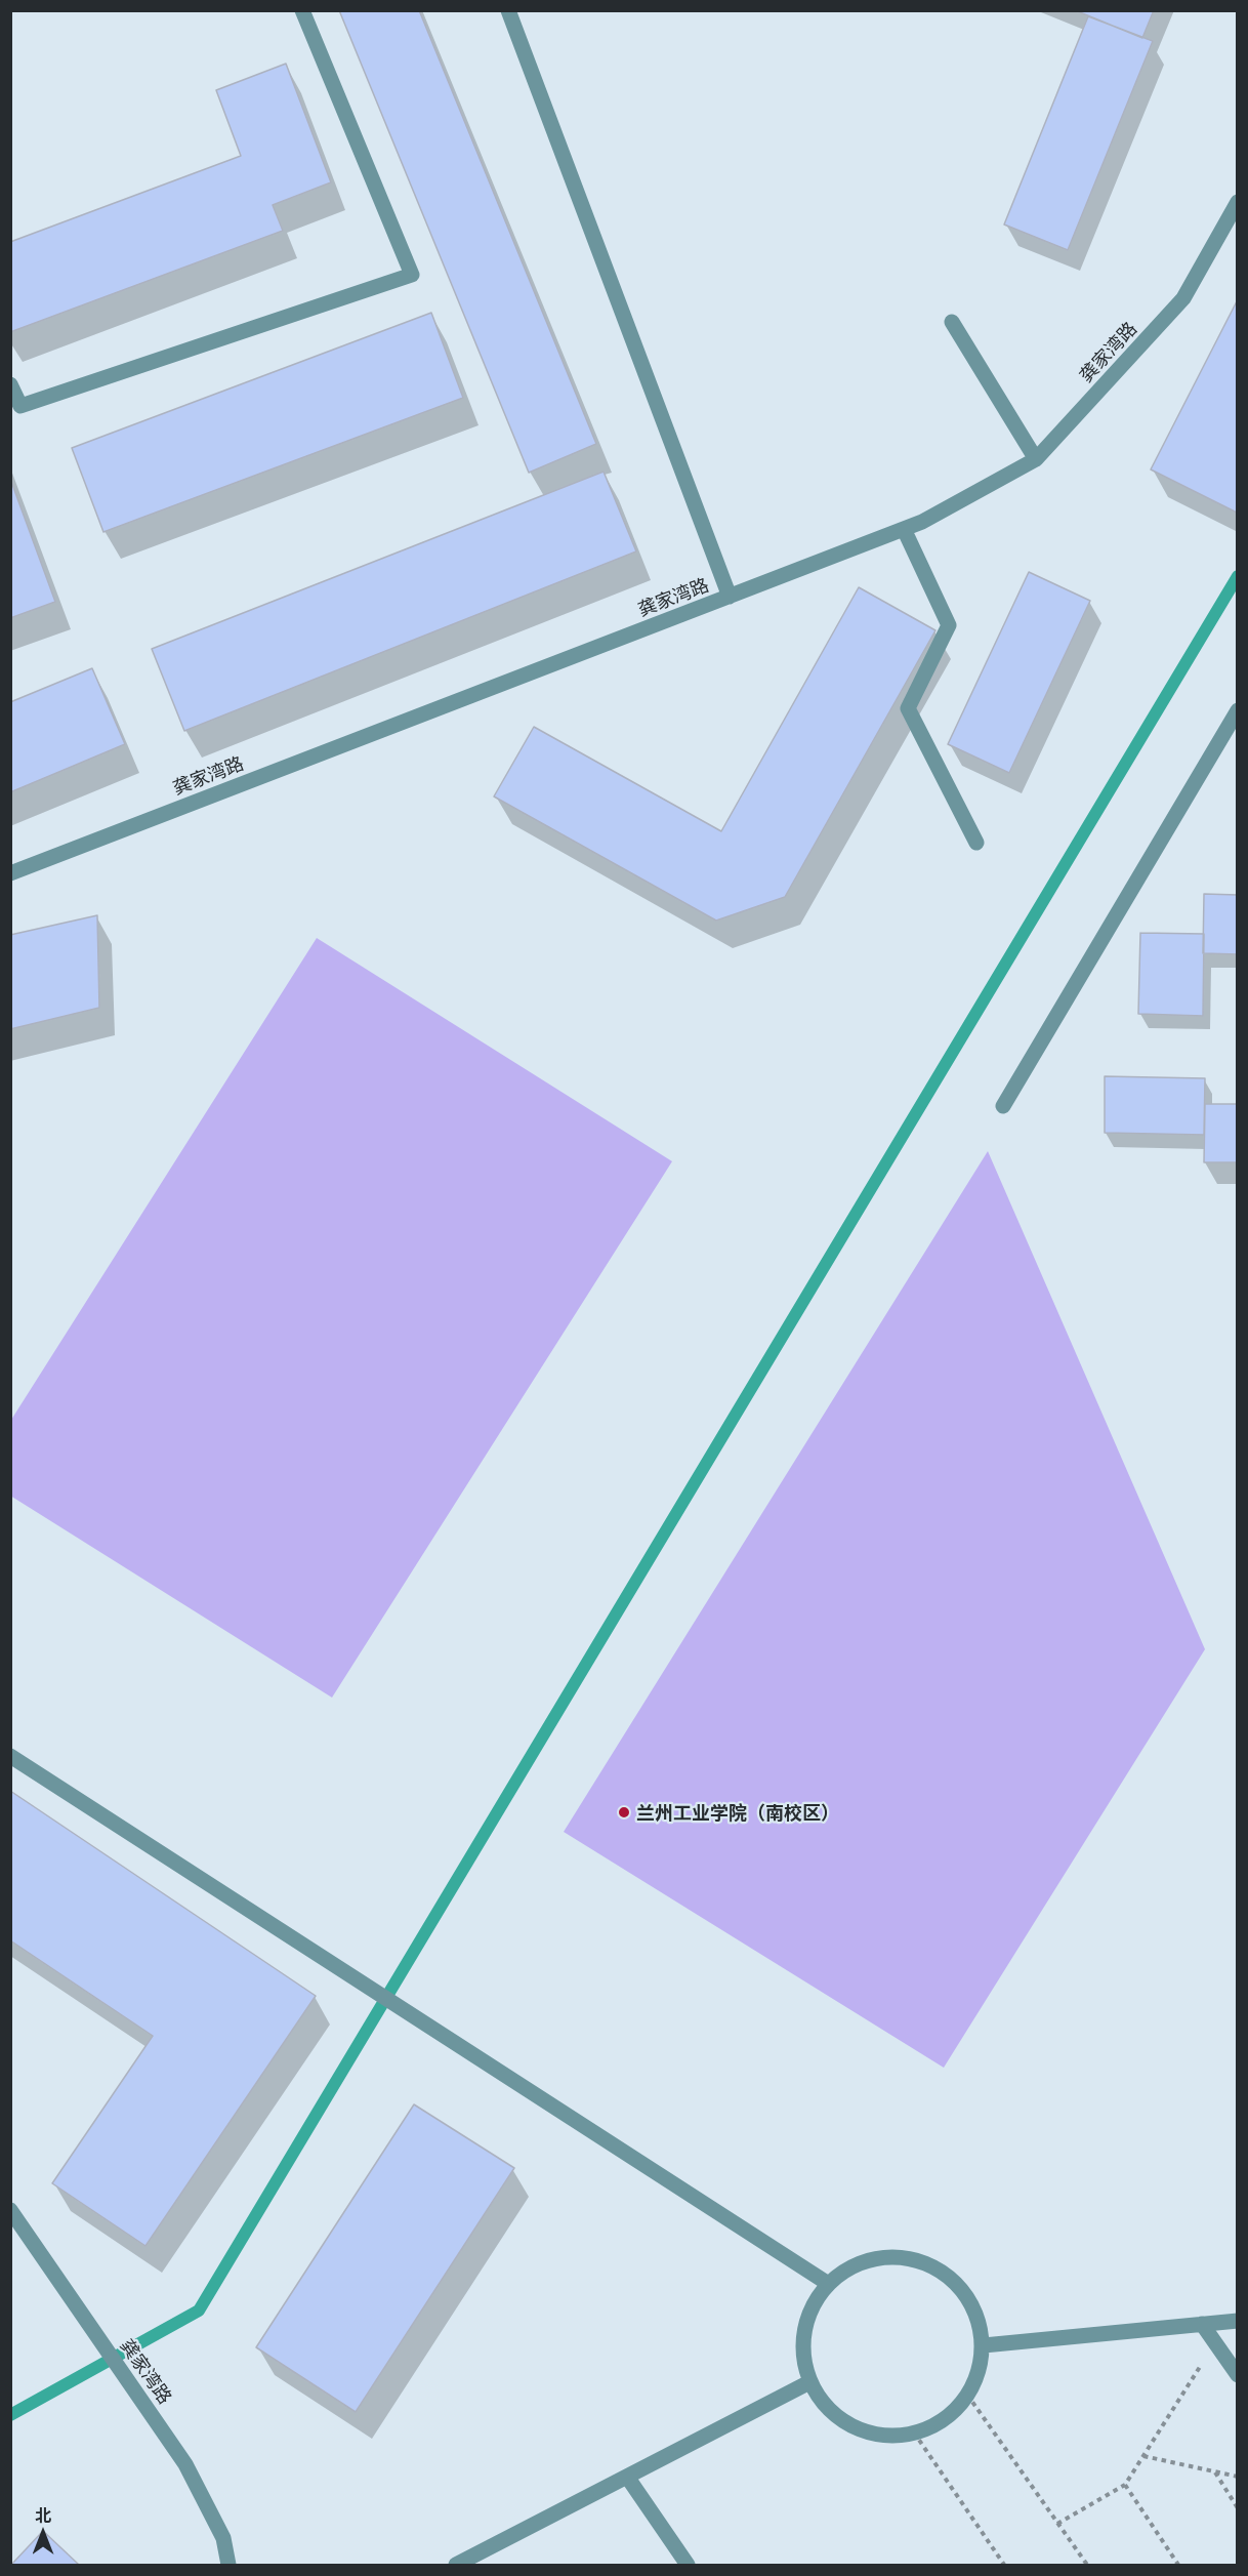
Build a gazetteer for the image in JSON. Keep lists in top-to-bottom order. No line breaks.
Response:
{"streets":{"street":["龚家湾路"]},"places":["兰州工业学院（南校区）"],"north":"top"}
